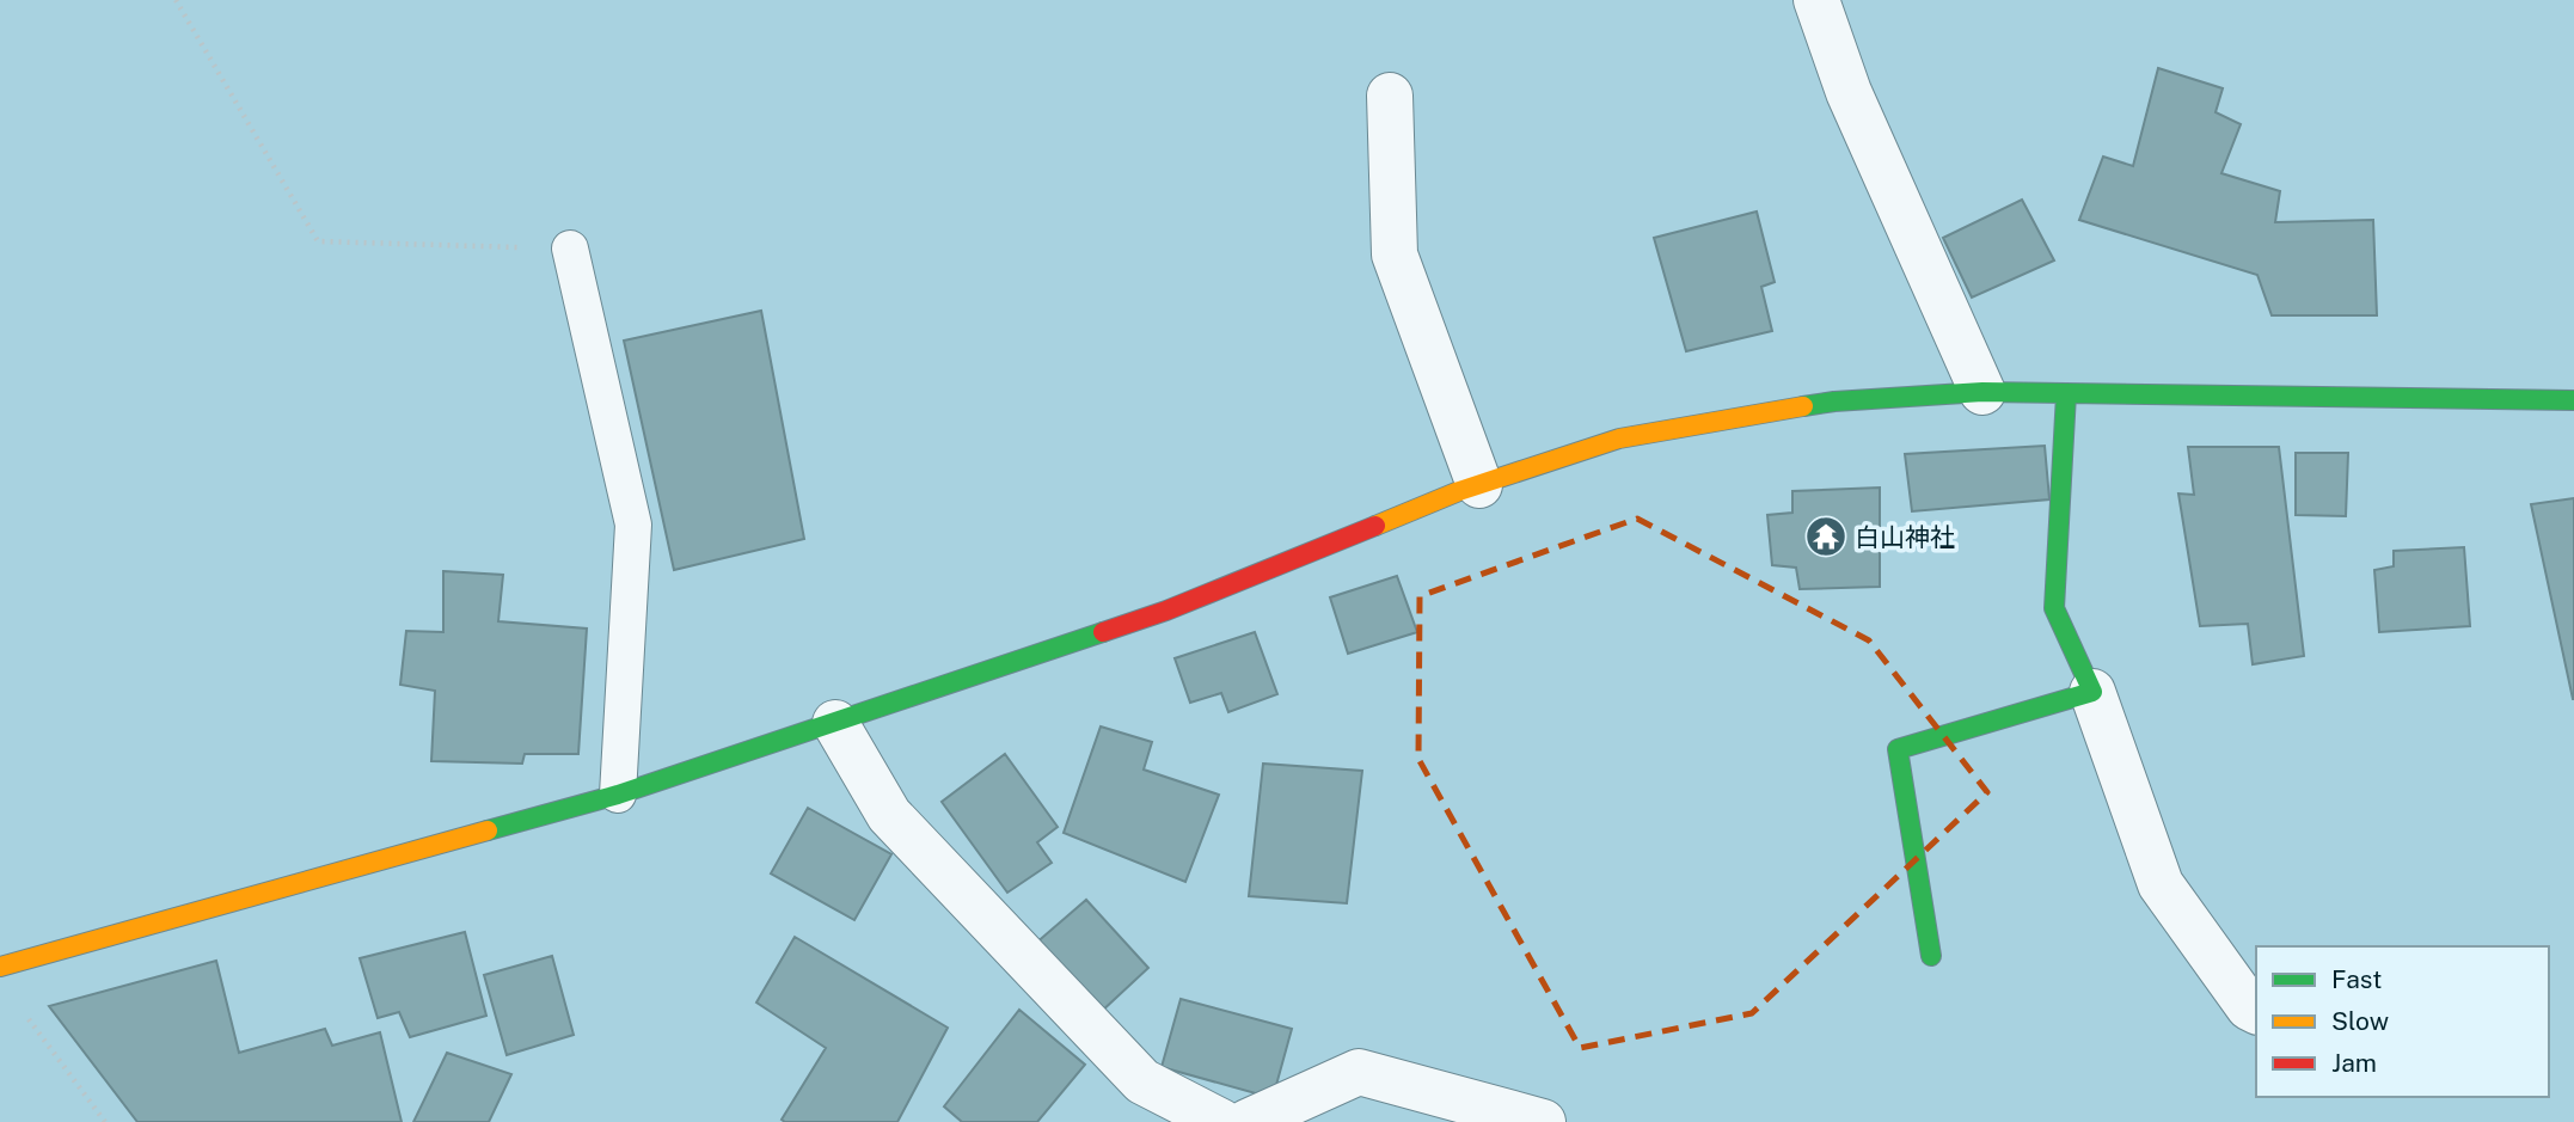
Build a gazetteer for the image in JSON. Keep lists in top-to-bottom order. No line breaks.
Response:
{"places":{"temple":["白山神社"]},"legend":["Fast","Slow","Jam"]}
